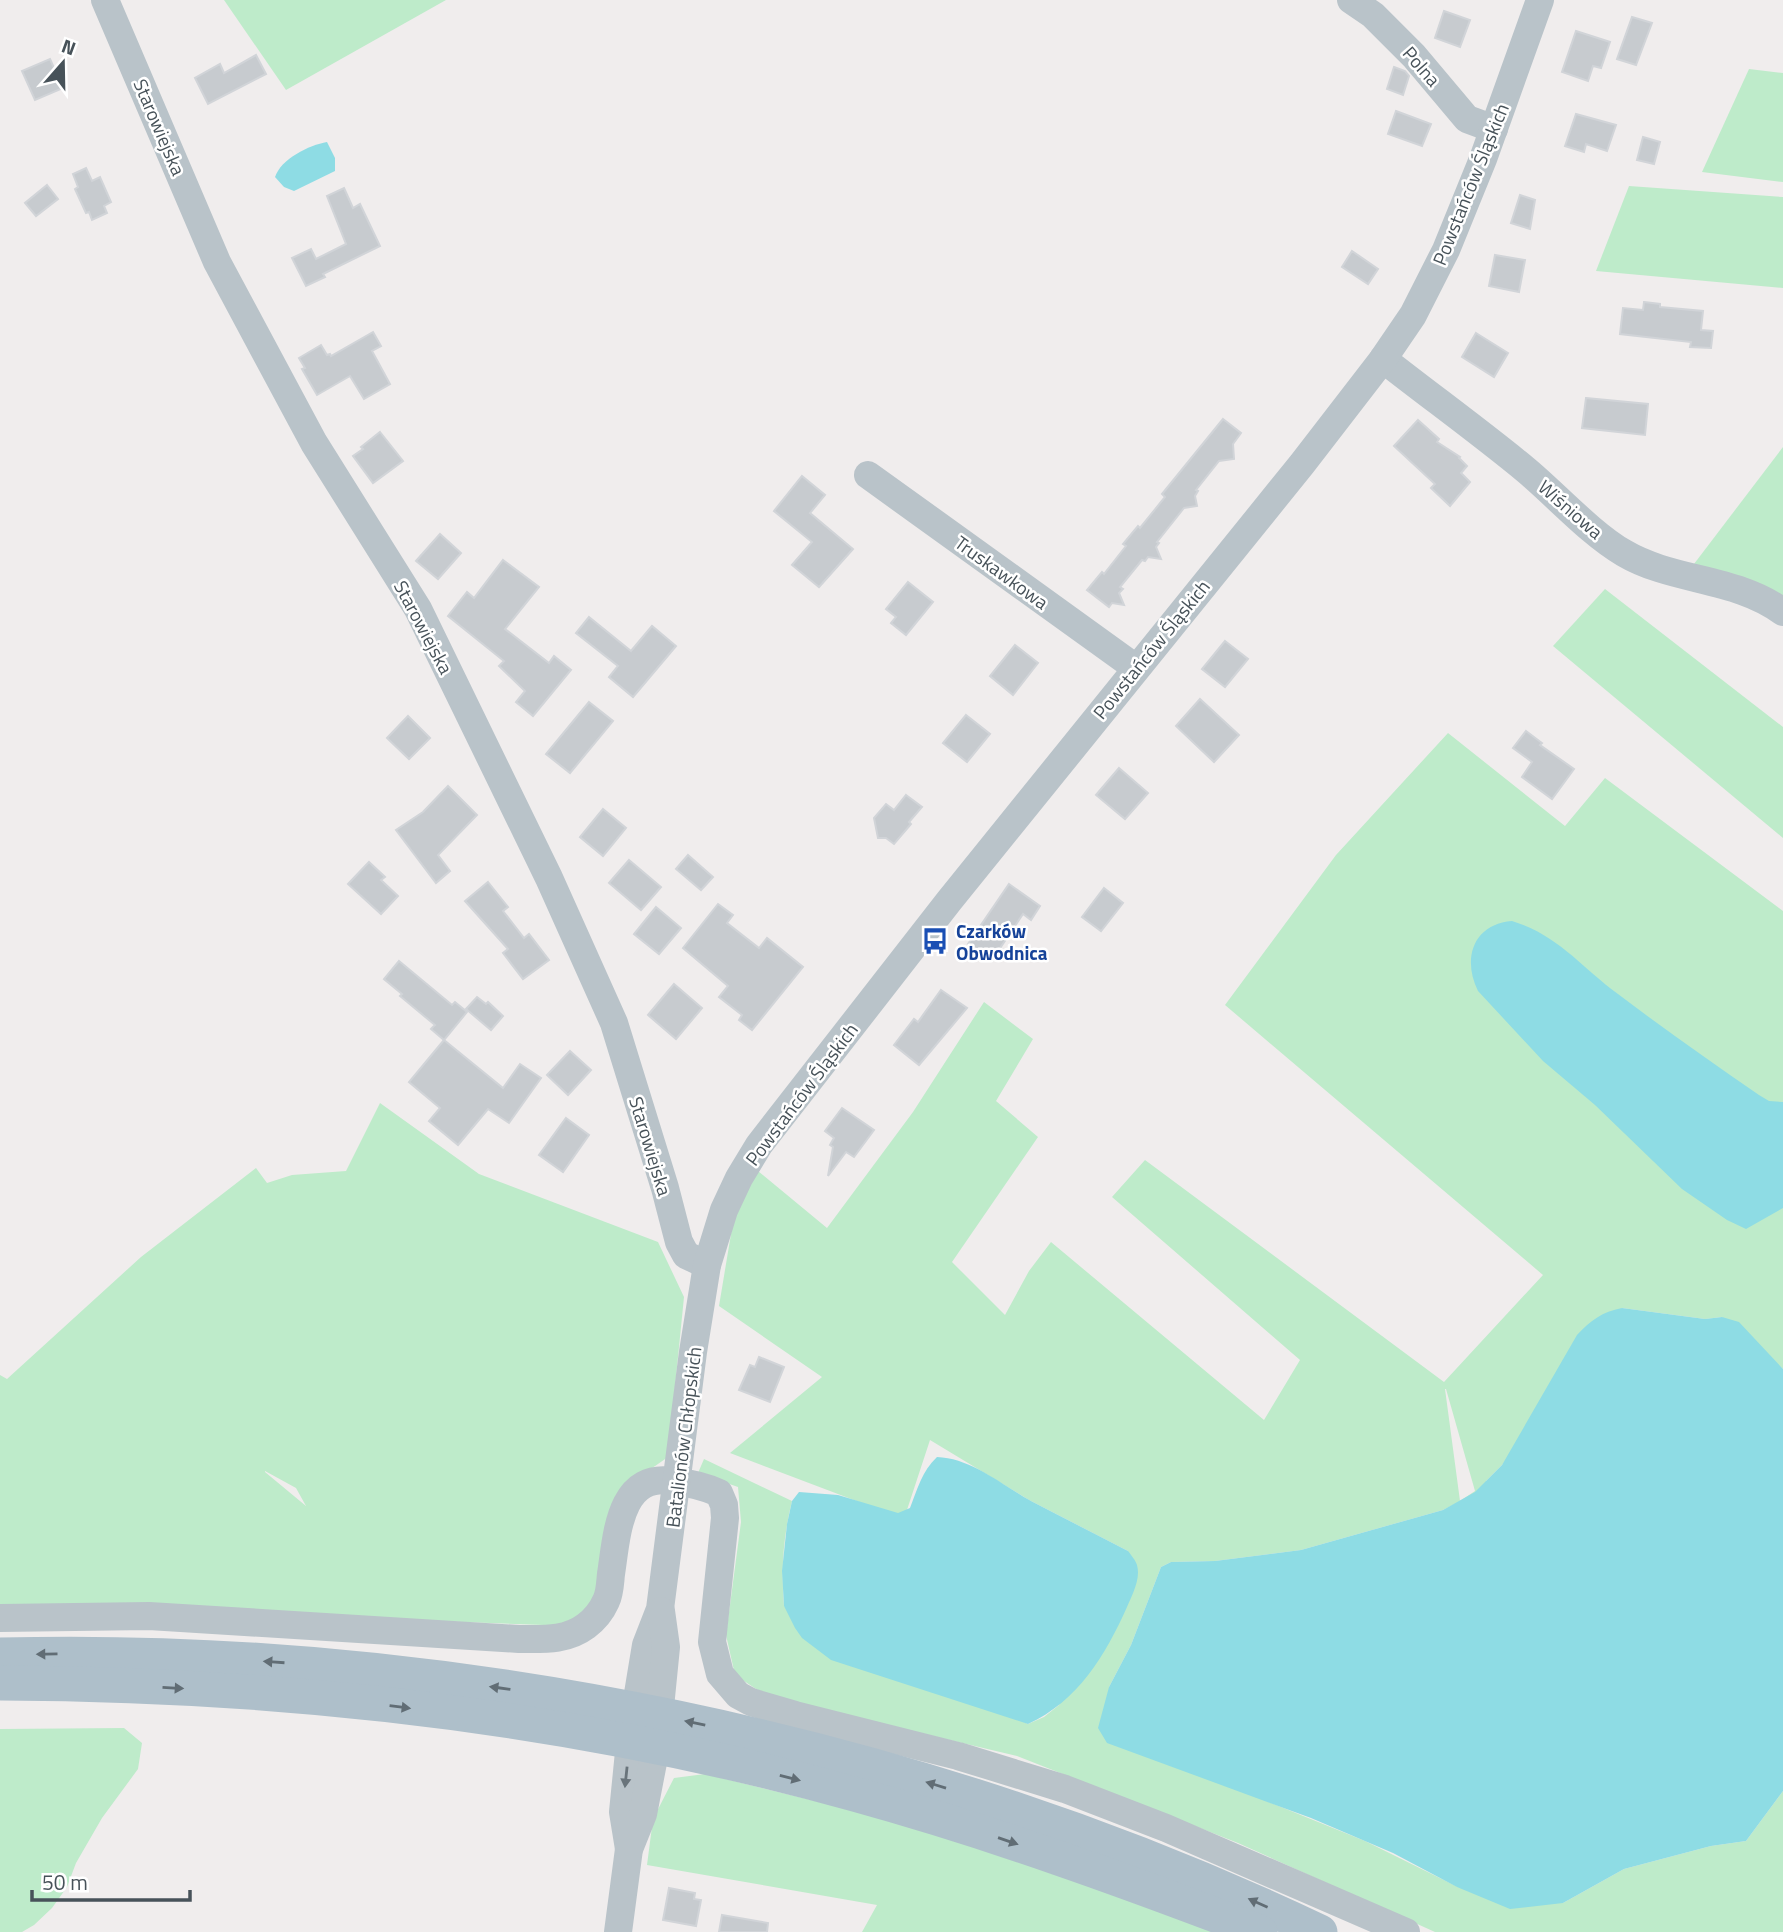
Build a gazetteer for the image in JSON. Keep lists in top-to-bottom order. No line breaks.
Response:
{"streets":{"street":["Polna","Starowiejska","Powstańców Śląskich","Wiśniowa","Truskawkowa","Batalionów Chłopskich"]},"crossings":[["Polna","Powstańców Śląskich"],["Starowiejska","Powstańców Śląskich"],["Starowiejska","Batalionów Chłopskich"],["Powstańców Śląskich","Wiśniowa"],["Powstańców Śląskich","Truskawkowa"],["Powstańców Śląskich","Batalionów Chłopskich"]],"places":{"bus stop":["Czarków Obwodnica"]},"scale_bar":"50 m","north":"top"}
